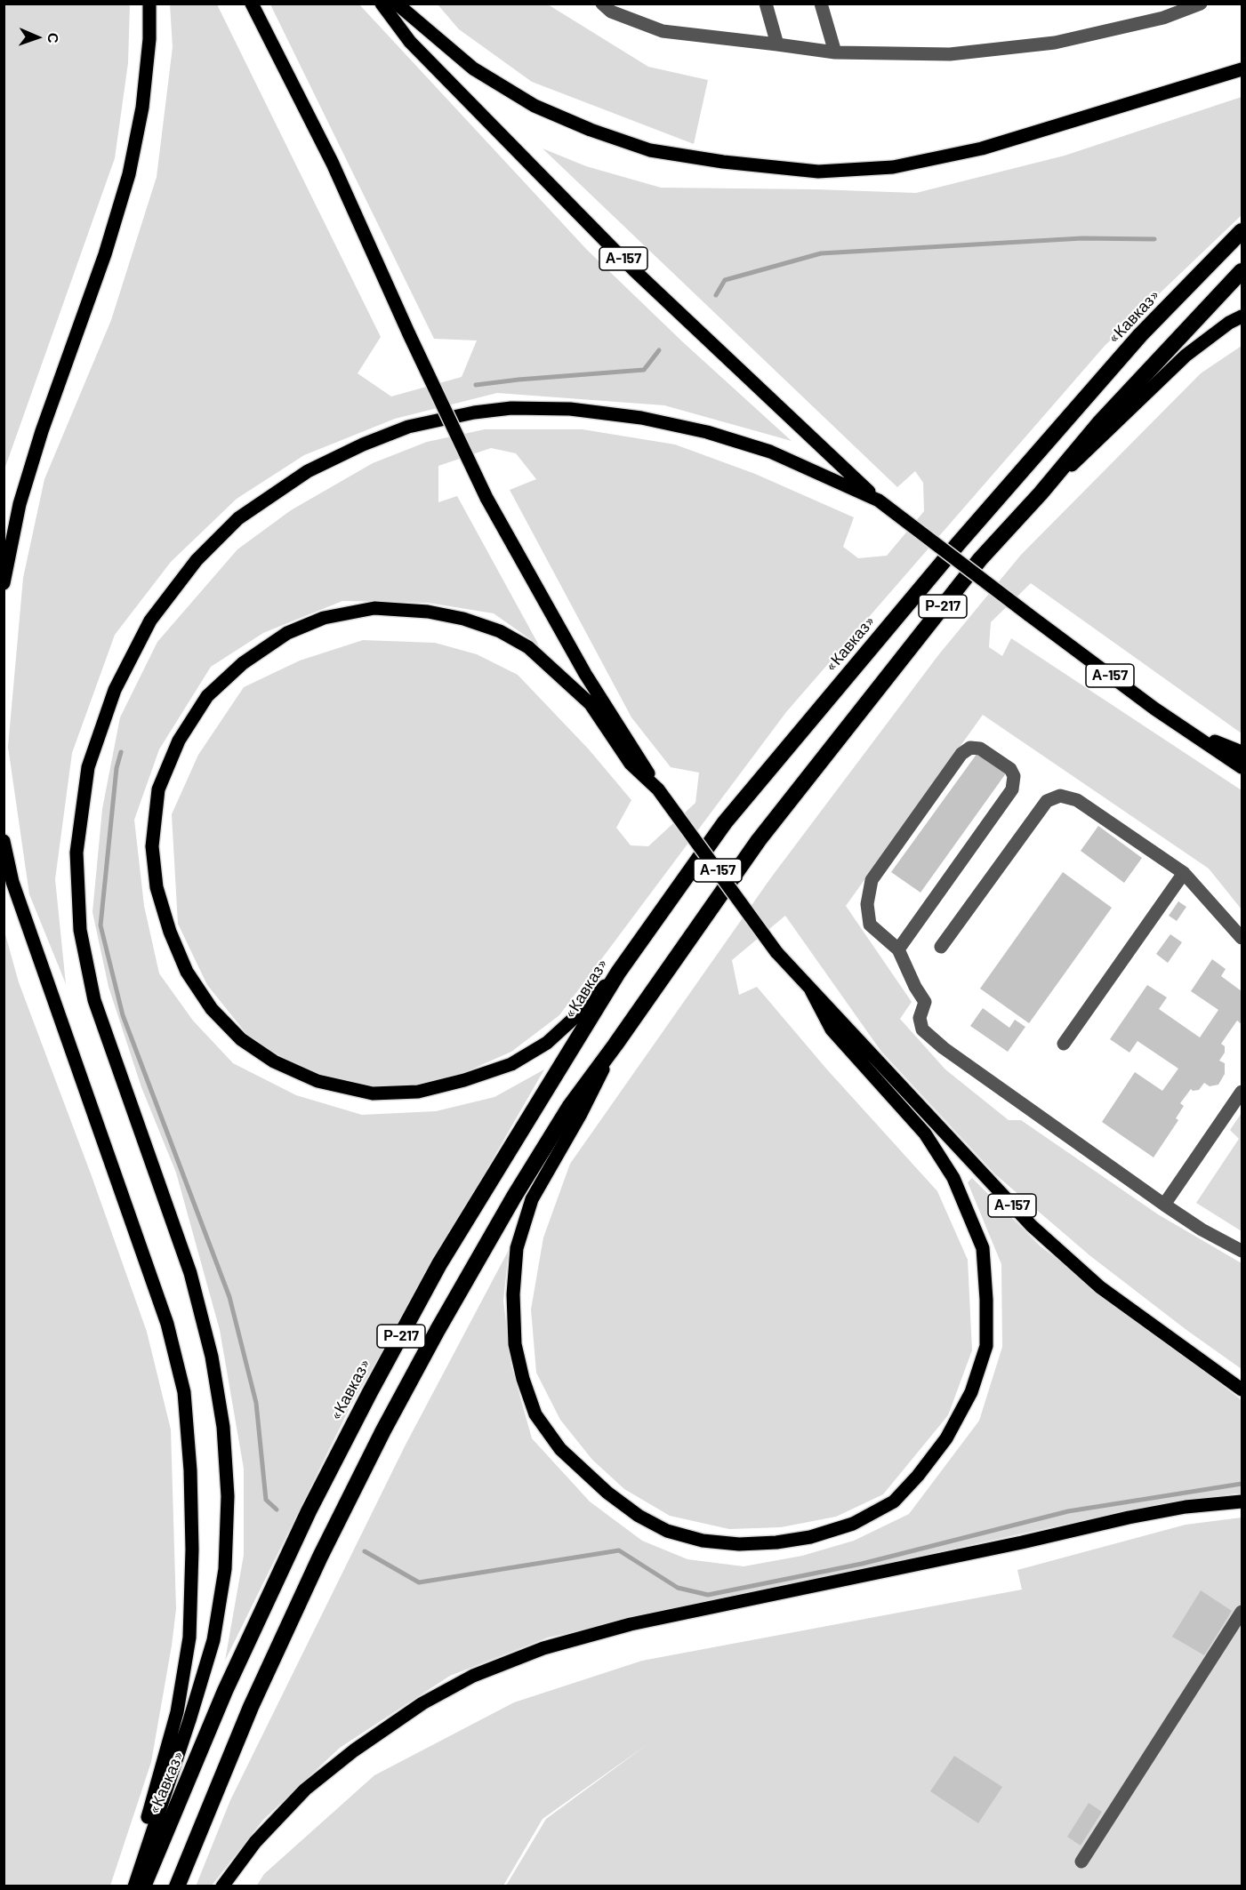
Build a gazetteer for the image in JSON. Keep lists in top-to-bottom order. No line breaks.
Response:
{"streets":{"highway":["«Кавказ»","Р-217"],"main road":["А-157"]},"north":"right"}
